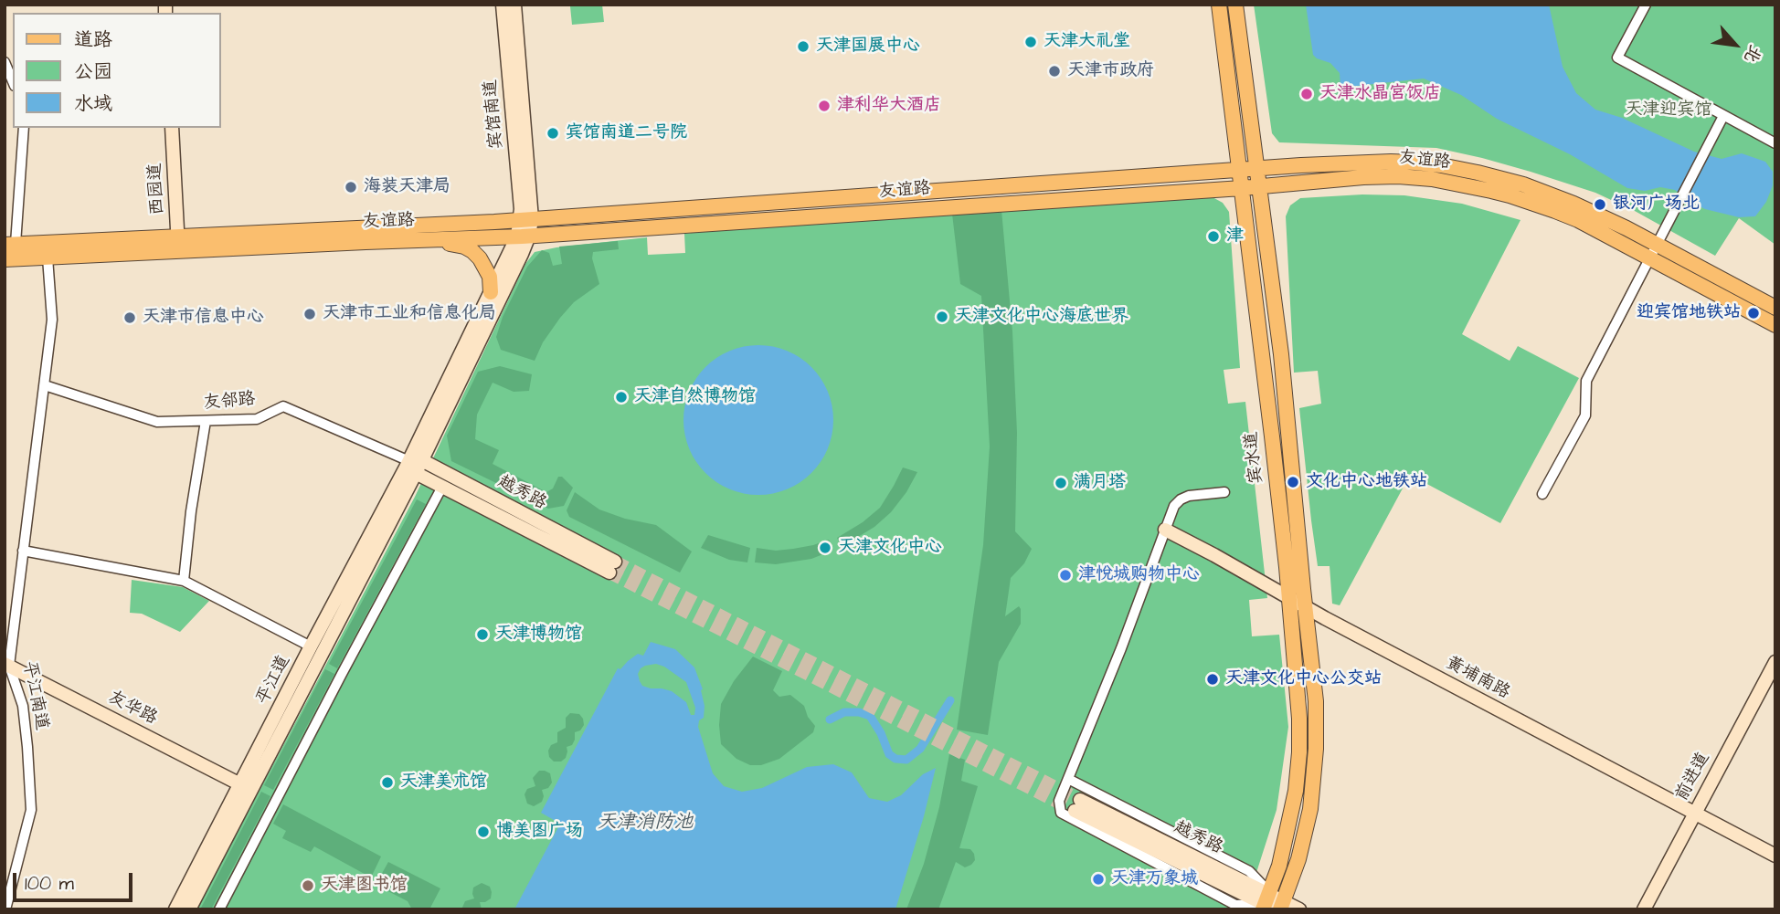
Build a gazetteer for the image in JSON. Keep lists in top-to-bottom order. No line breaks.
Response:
{"streets":{"main road":["友谊路","宾水道"],"street":["宾馆南道","西园道","友邻路","越秀路","黄埔南路","平江道","平江南道","友华路","前进道"]},"crossings":[["宾馆南道","友谊路"],["友谊路","西园道"],["友谊路","宾水道"],["友谊路","平江南道"],["友邻路","越秀路"],["友邻路","平江道"],["友邻路","平江南道"],["宾水道","越秀路"],["宾水道","黄埔南路"],["越秀路","平江道"],["黄埔南路","前进道"],["平江道","友华路"],["平江南道","友华路"]],"water":["天津消防池"],"parks":["天津迎宾馆"],"places":["天津大礼堂","天津国展中心","天津市政府","天津水晶宫饭店","津利华大酒店","宾馆南道二号院","海装天津局","银河广场北","津","迎宾馆地铁站","天津市工业和信息化局","天津文化中心海底世界","天津市信息中心","天津自然博物馆","文化中心地铁站","满月塔","天津文化中心","津悦城购物中心","天津博物馆","天津文化中心公交站","天津美术馆","博美图广场","天津万象城","天津图书馆"],"legend":["道路","公园","水域"],"scale_bar":"100 m","north":"bottom right"}
